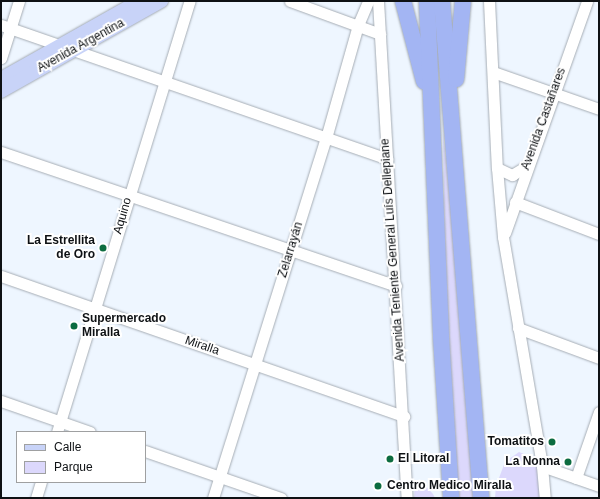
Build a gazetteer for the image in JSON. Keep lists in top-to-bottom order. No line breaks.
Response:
{"streets":{"main road":["Avenida Argentina"],"street":["Avenida Castañares","Aquino","Zelarrayán","Avenida Teniente General Luís Dellepiane","Miralla"]},"crossings":[["Aquino","Miralla"],["Zelarrayán","Miralla"],["Avenida Teniente General Luís Dellepiane","Miralla"]],"places":["La Estrellita de Oro","Supermercado Miralla","Tomatitos","El Litoral","La Nonna","Centro Medico Miralla"],"legend":["Calle","Parque"]}
